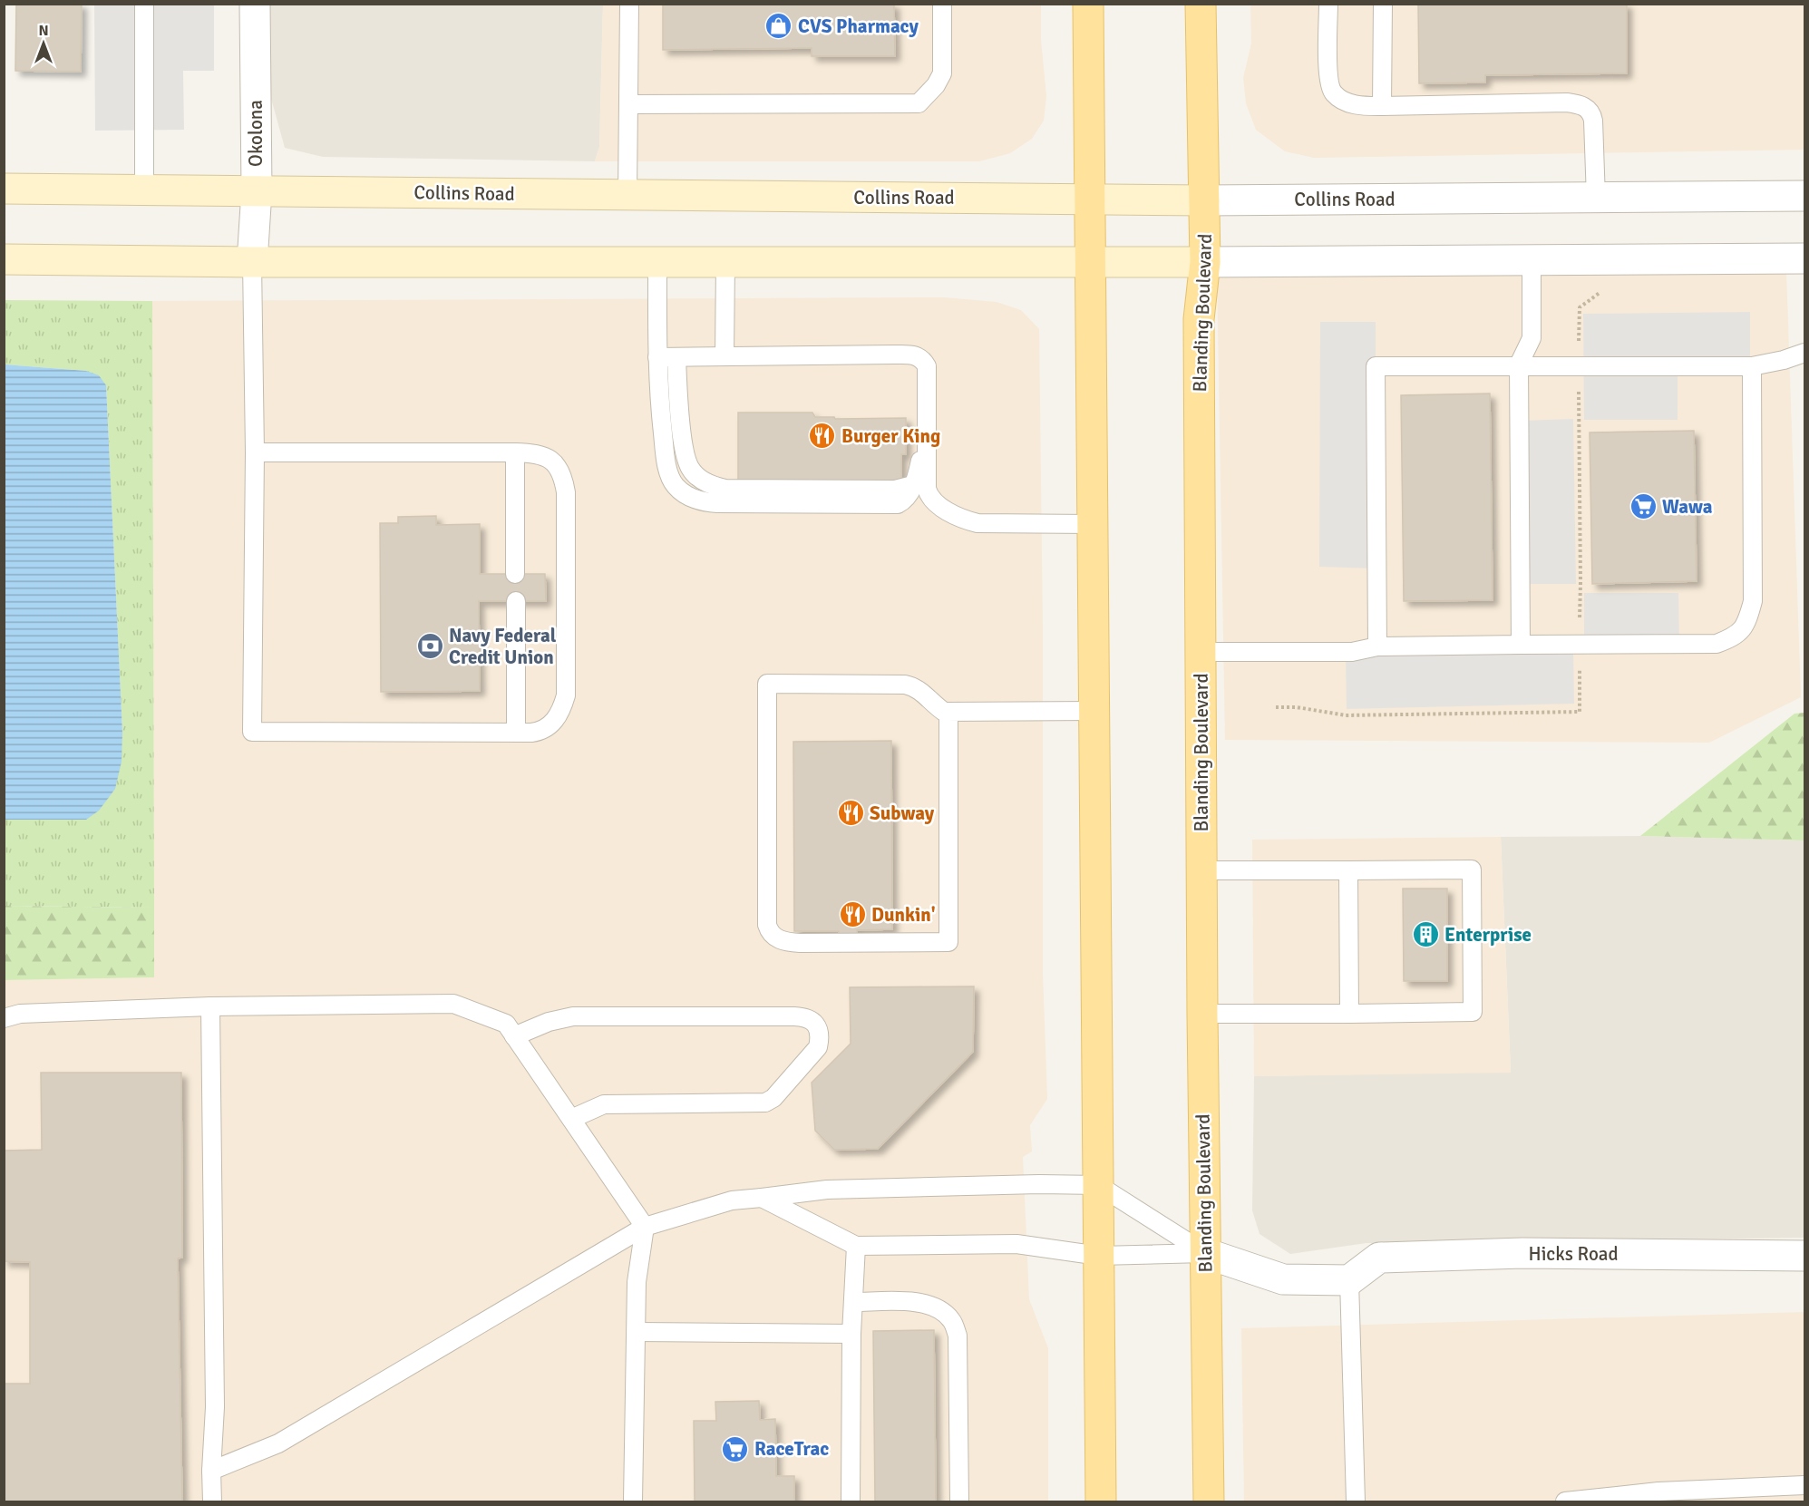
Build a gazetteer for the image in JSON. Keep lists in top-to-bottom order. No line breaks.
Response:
{"streets":{"main road":["Collins Road","Blanding Boulevard"],"street":["Okolona","Hicks Road"]},"crossings":[["Okolona","Collins Road"],["Collins Road","Blanding Boulevard"]],"places":{"shop":["CVS Pharmacy"],"restaurant":["Burger King","Subway","Dunkin'"],"supermarket":["Wawa","RaceTrac"],"bank":["Navy Federal Credit Union"],"building":["Enterprise"]},"north":"top"}
